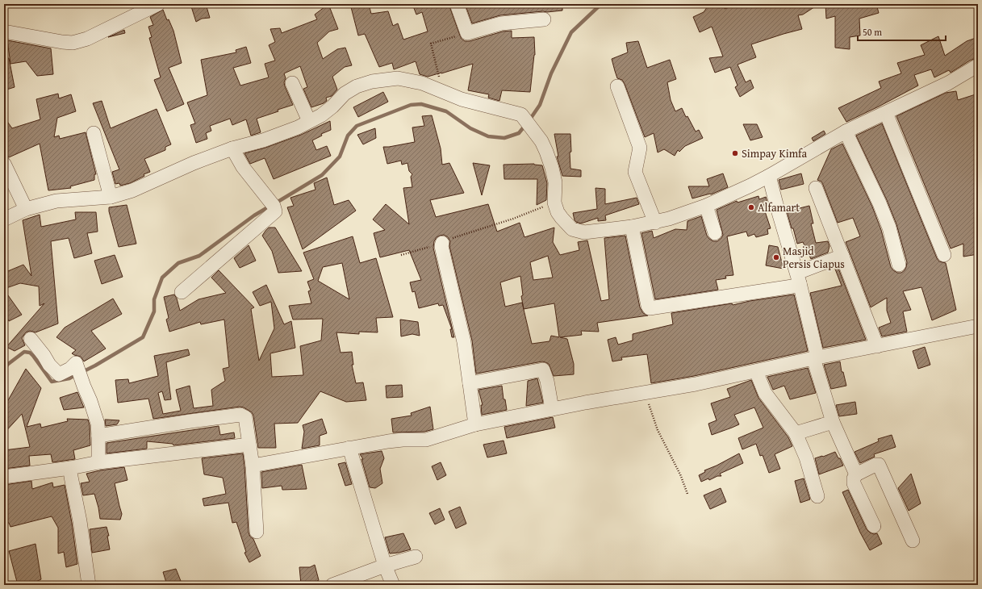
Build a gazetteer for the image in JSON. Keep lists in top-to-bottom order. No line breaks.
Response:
{"places":["Simpay Kimfa","Alfamart","Masjid Persis Ciapus"],"scale_bar":"50 m"}
